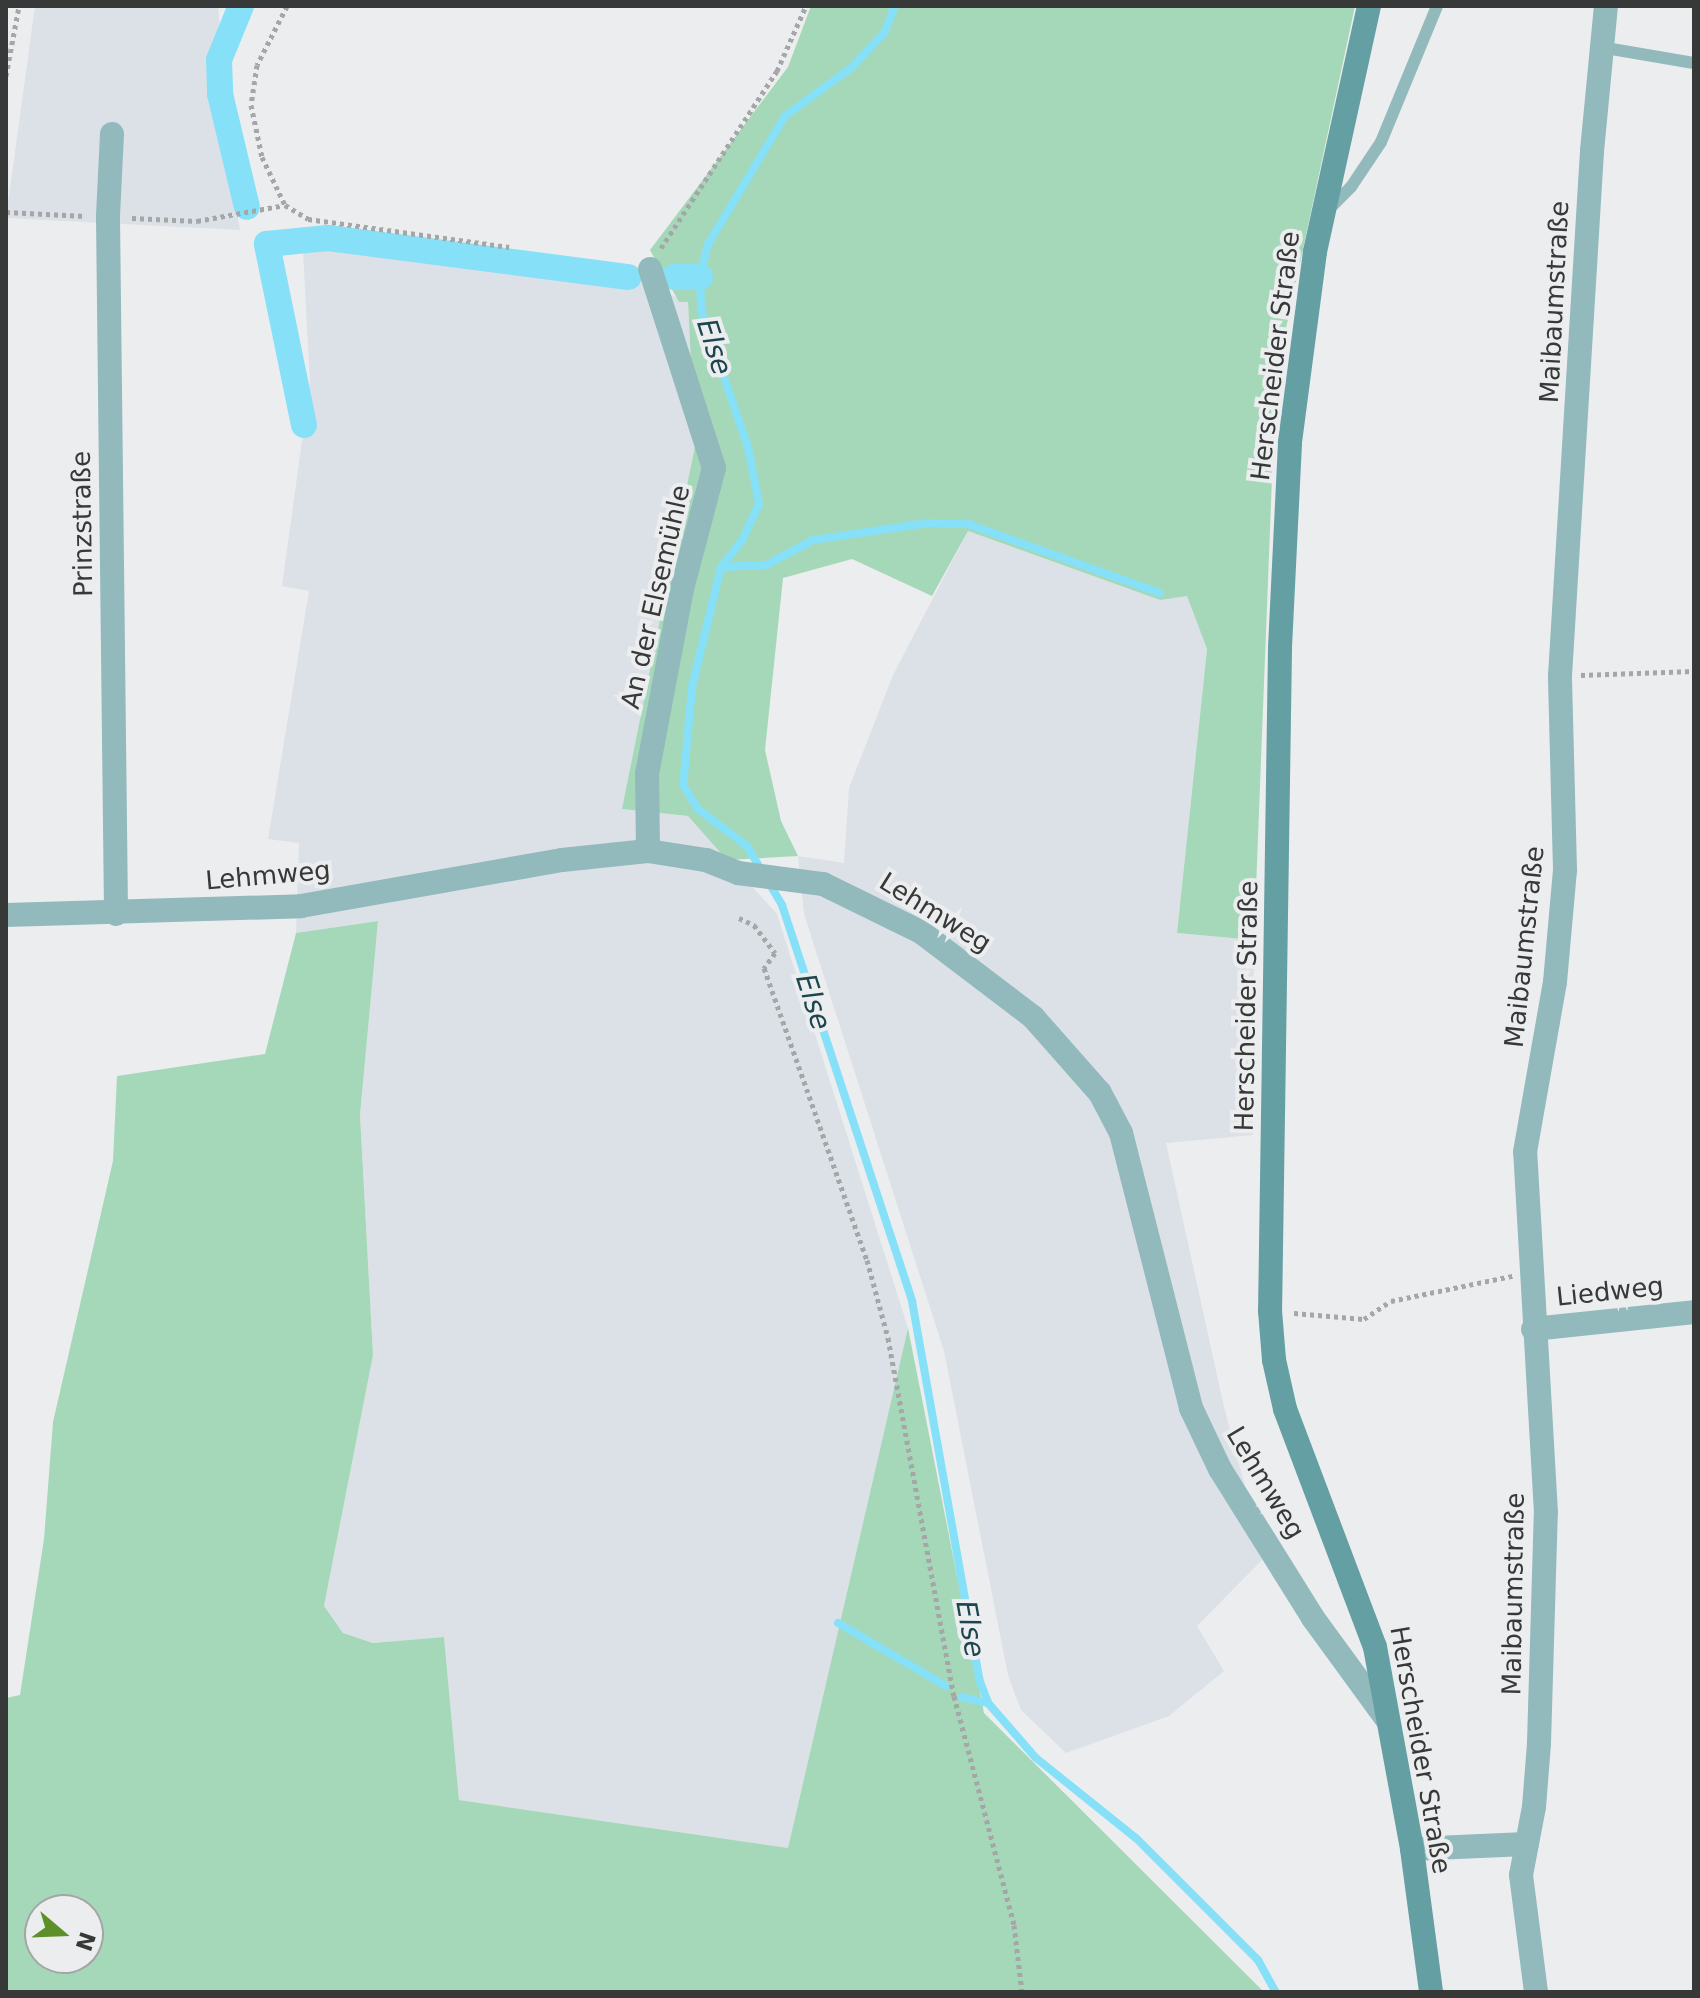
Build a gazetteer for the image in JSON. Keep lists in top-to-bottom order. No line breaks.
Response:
{"streets":{"main road":["Herscheider Straße"],"street":["Maibaumstraße","Prinzstraße","An der Elsemühle","Lehmweg","Liedweg"]},"crossings":[["Maibaumstraße","Liedweg"],["Herscheider Straße","Lehmweg"],["Prinzstraße","Lehmweg"],["An der Elsemühle","Lehmweg"]],"water":["Else"],"north":"right"}
